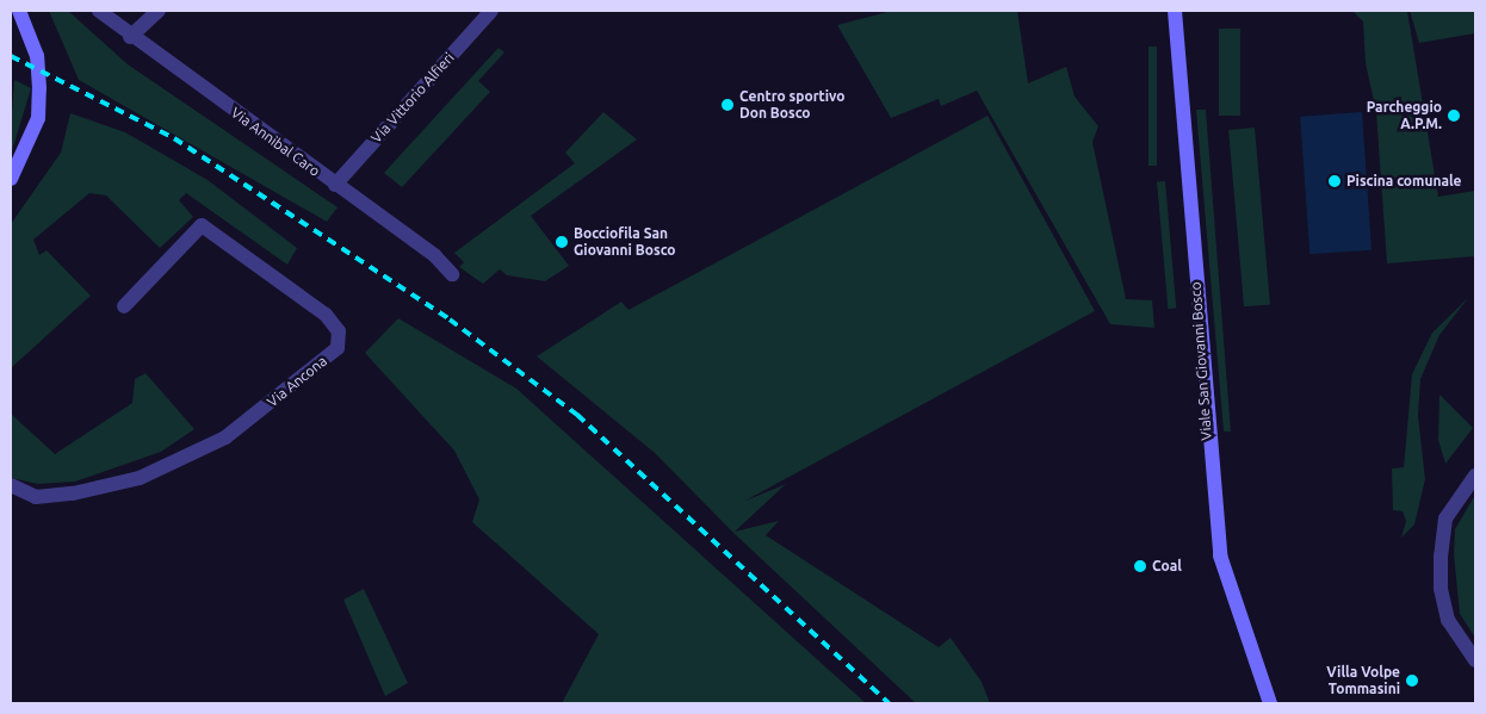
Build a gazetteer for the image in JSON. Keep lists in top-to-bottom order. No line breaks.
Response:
{"streets":{"main road":["Viale San Giovanni Bosco"],"street":["Via Vittorio Alfieri","Via Annibal Caro","Via Ancona"]},"crossings":[["Via Vittorio Alfieri","Via Annibal Caro"]],"places":["Centro sportivo Don Bosco","Parcheggio A.P.M.","Piscina comunale","Bocciofila San Giovanni Bosco","Coal","Villa Volpe Tommasini"]}
